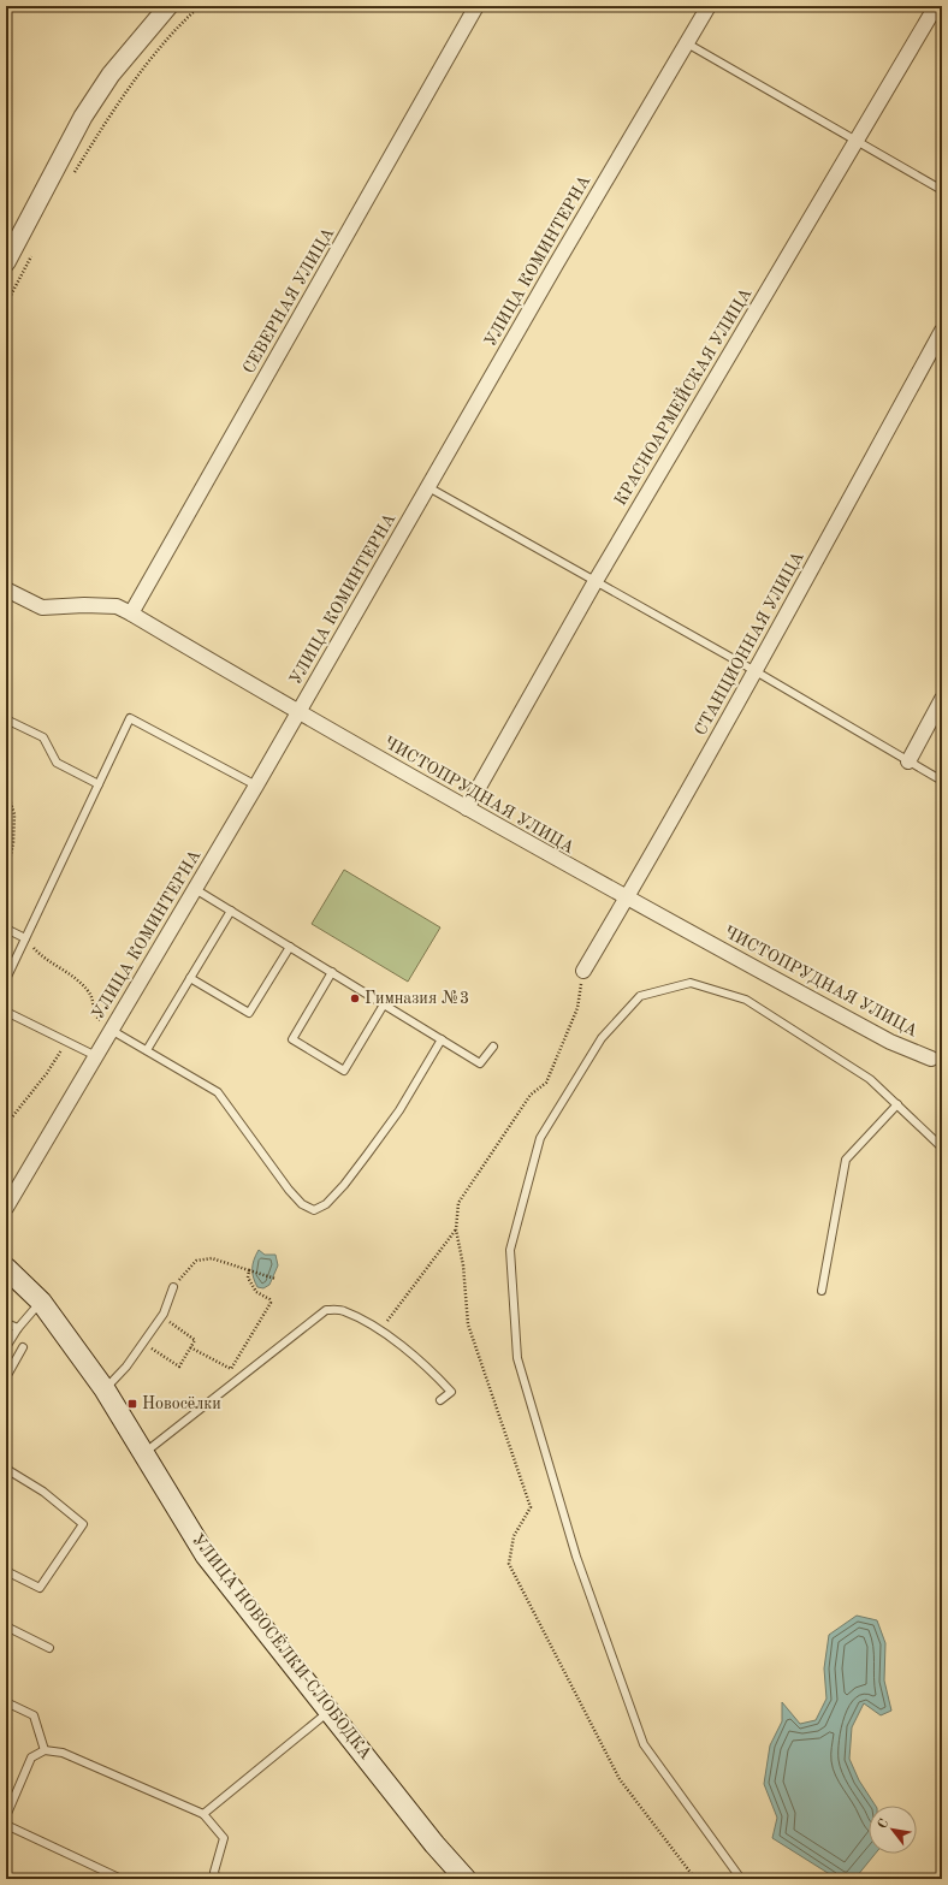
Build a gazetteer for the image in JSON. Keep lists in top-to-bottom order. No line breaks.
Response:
{"streets":{"main road":["УЛИЦА НОВОСЁЛКИ-СЛОБОДКА"],"street":["УЛИЦА КОМИНТЕРНА","СЕВЕРНАЯ УЛИЦА","КРАСНОАРМЕЙСКАЯ УЛИЦА","СТАНЦИОННАЯ УЛИЦА","ЧИСТОПРУДНАЯ УЛИЦА"]},"crossings":[["УЛИЦА КОМИНТЕРНА","ЧИСТОПРУДНАЯ УЛИЦА"],["СЕВЕРНАЯ УЛИЦА","ЧИСТОПРУДНАЯ УЛИЦА"],["КРАСНОАРМЕЙСКАЯ УЛИЦА","ЧИСТОПРУДНАЯ УЛИЦА"],["СТАНЦИОННАЯ УЛИЦА","ЧИСТОПРУДНАЯ УЛИЦА"]],"places":{"other":["Гимназия №3"],"transit":["Новосёлки"]},"north":"top left"}
